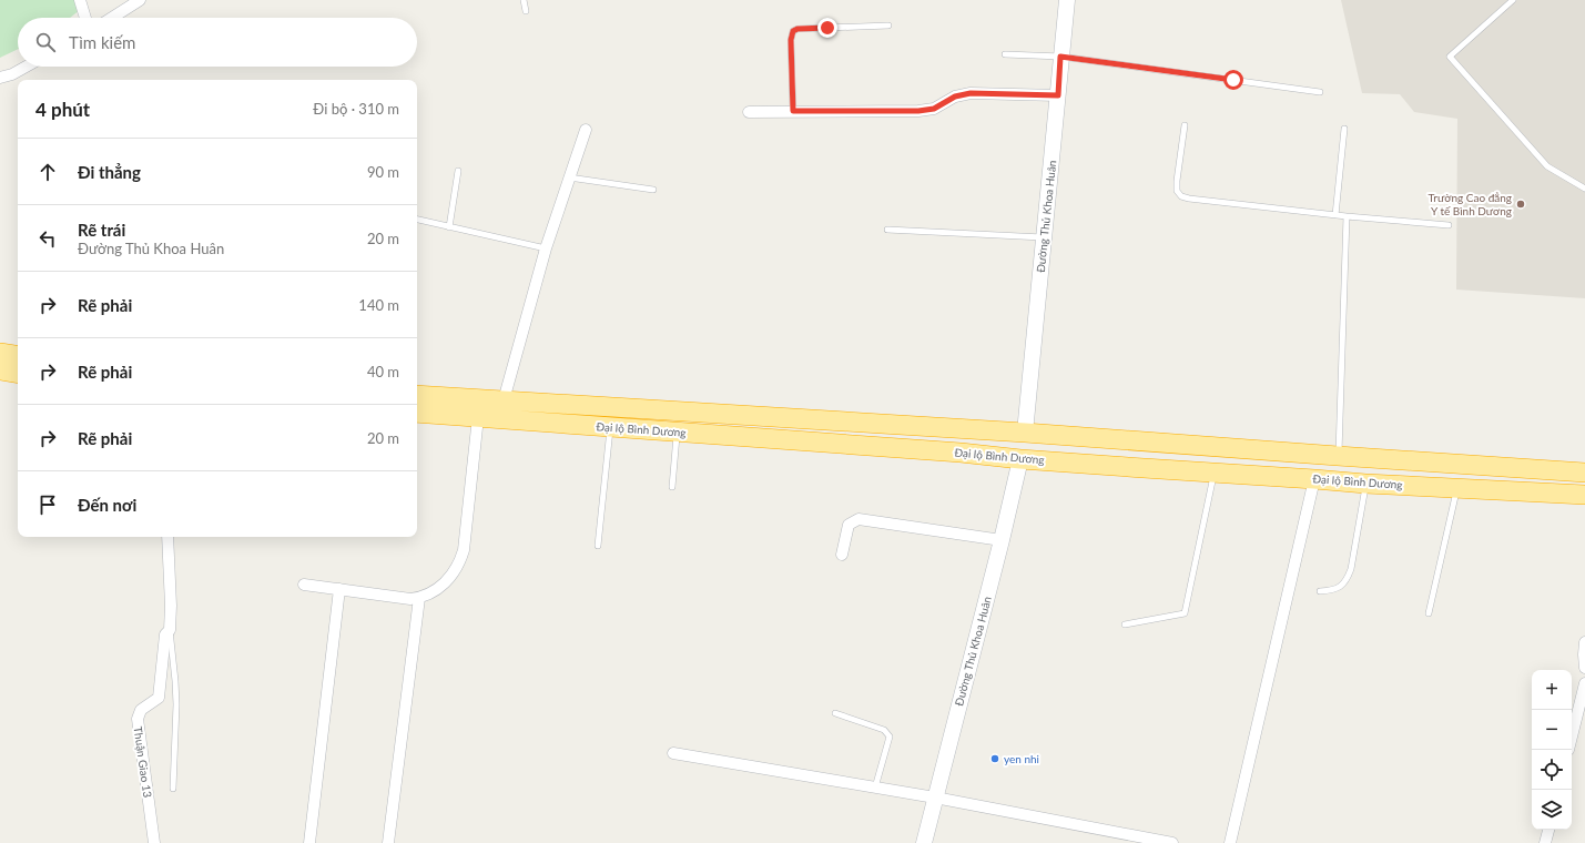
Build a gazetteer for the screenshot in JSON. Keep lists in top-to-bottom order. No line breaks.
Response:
{"streets":{"highway":["Đại lộ Bình Dương"],"main road":["Đường Thủ Khoa Huân"],"street":["Thuận Giao 13"]},"crossings":[["Đường Thủ Khoa Huân","Đại lộ Bình Dương"]],"places":["Trường Cao đẳng Y tế Bình Dương","yen nhi"],"page":{"search":"Tìm kiếm","heading":["4 phút","Đi bộ · 310 m"],"list":[["Đi thẳng","90 m"],["Rẽ trái","Đường Thủ Khoa Huân","20 m"],["Rẽ phải","140 m"],["Rẽ phải","40 m"],["Rẽ phải","20 m"],"Đến nơi"],"map_buttons":["+","−"]}}
